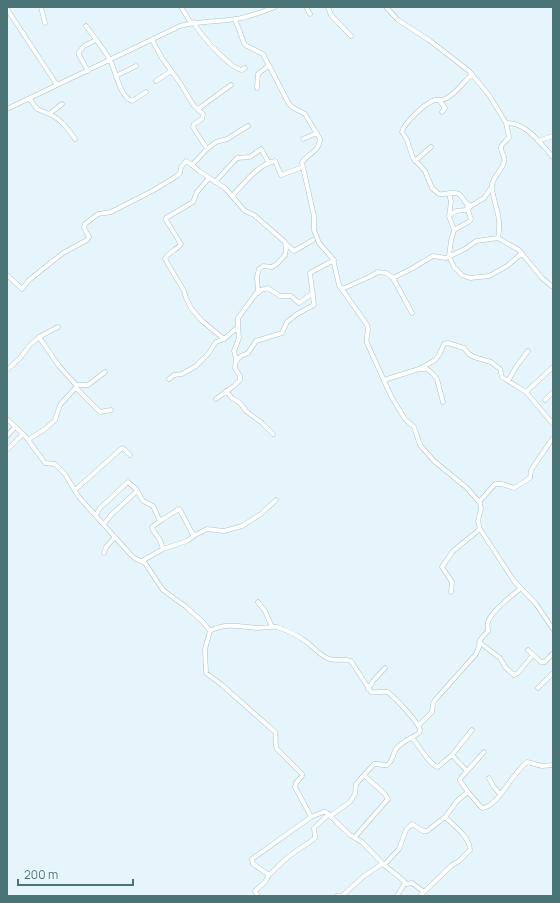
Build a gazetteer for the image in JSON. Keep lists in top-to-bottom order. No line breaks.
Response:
{"scale_bar":"200 m"}
